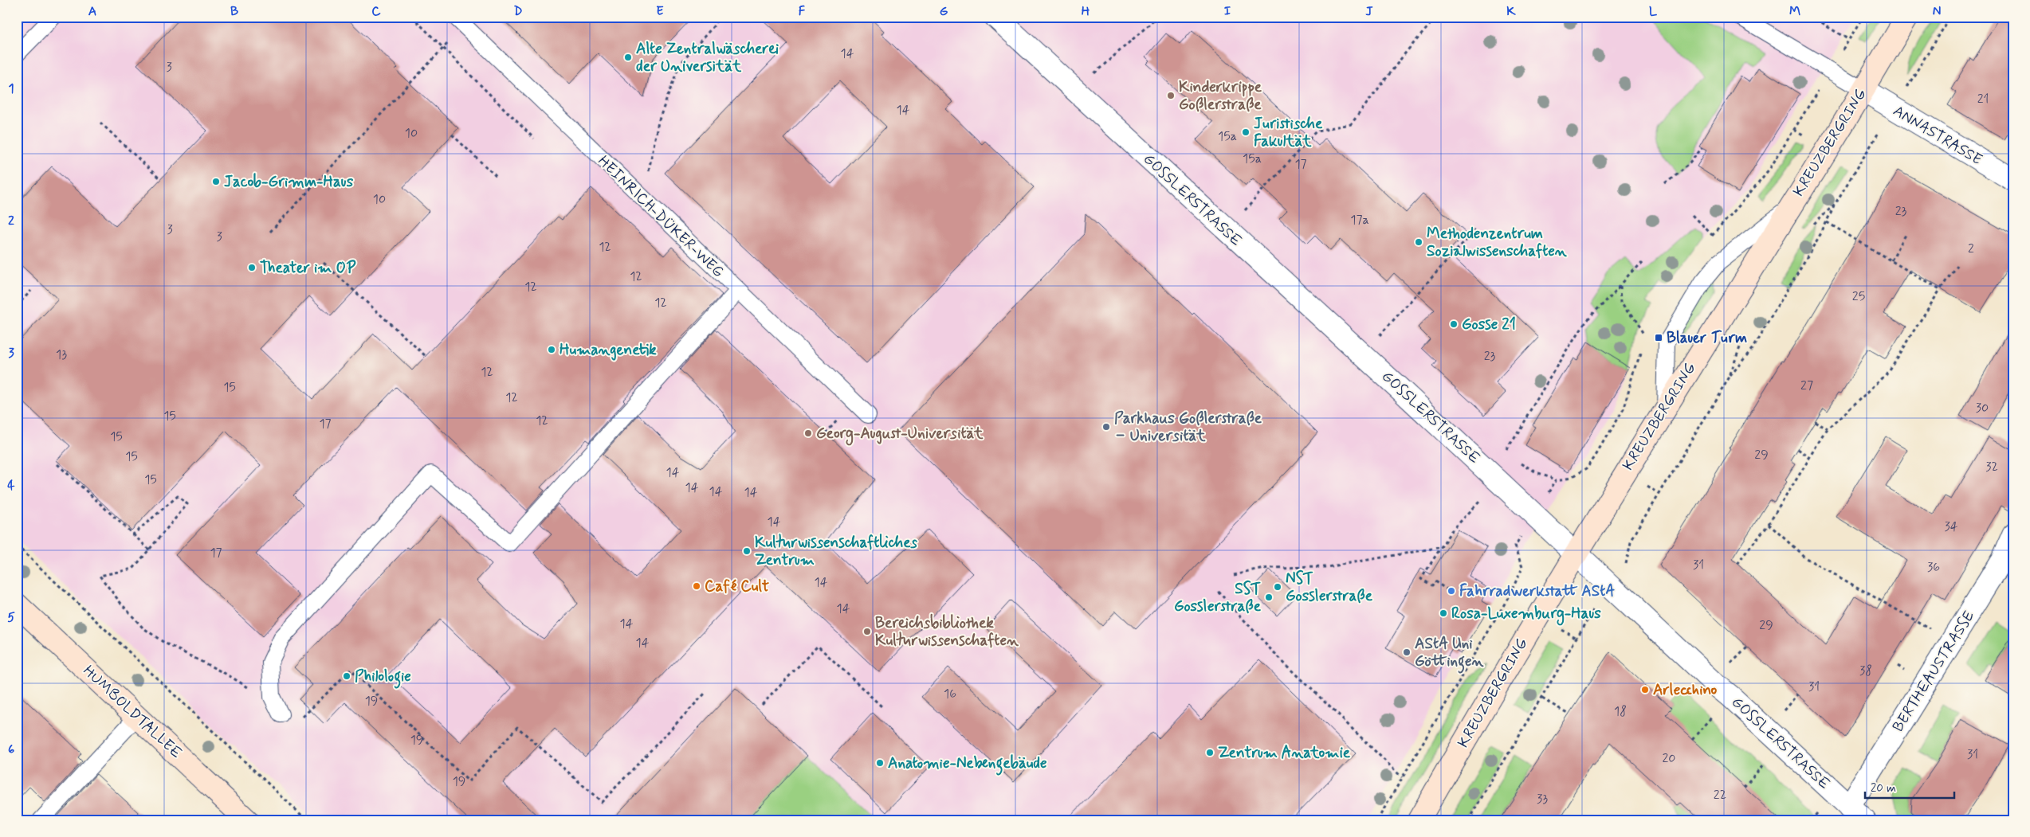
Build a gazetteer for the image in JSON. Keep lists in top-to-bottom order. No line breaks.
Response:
{"streets":{"street":["ANNASTRASSE","KREUZBERGRING","GOSSLERSTRASSE","BERTHEAUSTRASSE","HUMBOLDTALLEE"],"lane":["HEINRICH-DÜKER-WEG"]},"crossings":[["ANNASTRASSE","KREUZBERGRING"],["KREUZBERGRING","GOSSLERSTRASSE"],["GOSSLERSTRASSE","BERTHEAUSTRASSE"]],"places":{"other":["Alte Zentralwäscherei der Universität","Kinderkrippe Goßlerstraße","Juristische Fakultät","Jacob-Grimm-Haus","Methodenzentrum Sozialwissenschaften","Theater im OP","Gosse 21","Humangenetik","Parkhaus Goßlerstraße – Universität","Georg-August-Universität","Kulturwissenschaftliches Zentrum","Café Cult","NST Gosslerstraße","Fahrradwerkstatt AStA","SST Gosslerstraße","Rosa-Luxemburg-Haus","Bereichsbibliothek Kulturwissenschaften","AStA Uni Göttingen","Philologie","Arlecchino","Zentrum Anatomie","Anatomie-Nebengebäude"],"transit":["Blauer Turm"]},"house_numbers":["14","3","21","14","10","15a","15a","17","10","23","17a","3","3","12","2","12","12","25","12","13","23","12","27","15","12","30","15","12","17","15","29","15","32","14","15","14","14","14","14","34","17","31","36","14","14","14","29","14","38","31","16","19","18","19","31","20","19","22","33"],"scale_bar":"20 m","grid":{"columns":["A","B","C","D","E","F","G","H","I","J","K","L","M","N"],"rows":["1","2","3","4","5","6"]}}
